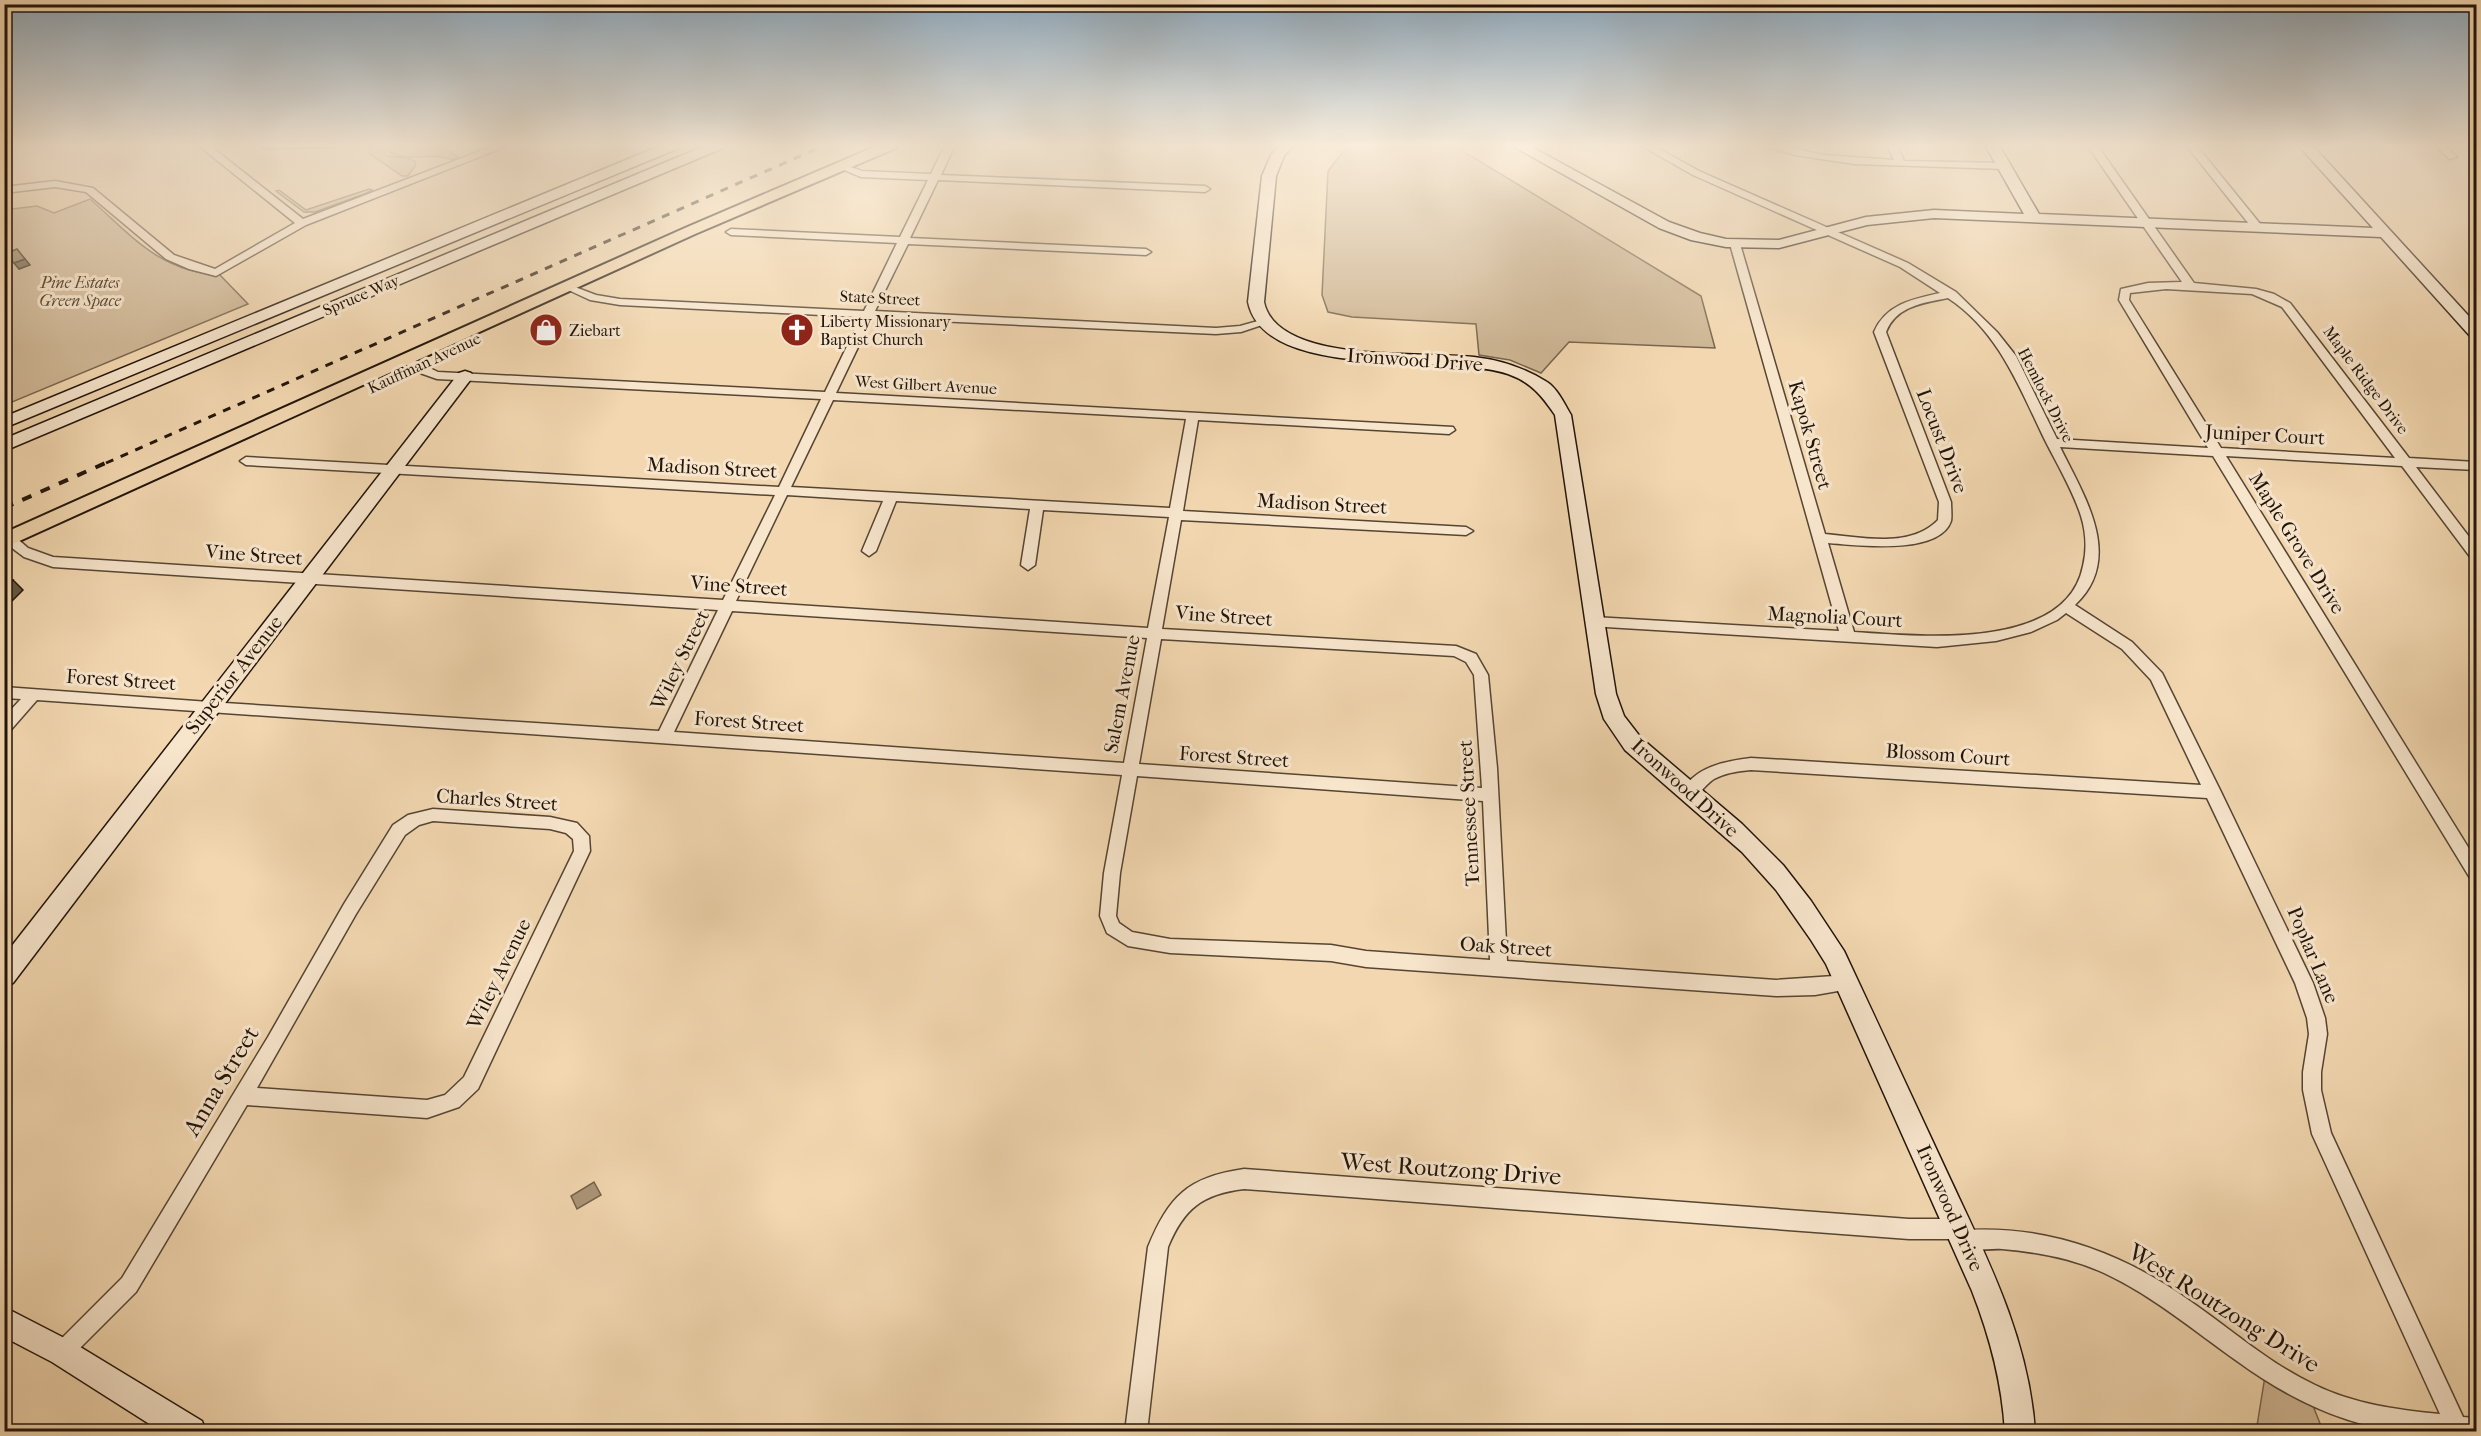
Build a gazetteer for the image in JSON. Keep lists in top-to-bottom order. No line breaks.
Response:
{"streets":{"main road":["Kauffman Avenue"],"street":["Spruce Way","State Street","Ironwood Drive","Maple Ridge Drive","West Gilbert Avenue","Hemlock Drive","Kapok Street","Juniper Court","Locust Drive","Madison Street","Maple Grove Drive","Vine Street","Magnolia Court","Wiley Street","Superior Avenue","Forest Street","Salem Avenue","Blossom Court","Charles Street","Tennessee Street","Oak Street","Poplar Lane","Wiley Avenue","Anna Street","West Routzong Drive"]},"crossings":[["State Street","Ironwood Drive"],["State Street","Kauffman Avenue"],["State Street","Wiley Street"],["Ironwood Drive","Magnolia Court"],["Ironwood Drive","Blossom Court"],["Ironwood Drive","Oak Street"],["Ironwood Drive","West Routzong Drive"],["Kauffman Avenue","West Gilbert Avenue"],["Kauffman Avenue","Vine Street"],["Maple Ridge Drive","Juniper Court"],["Maple Ridge Drive","Maple Grove Drive"],["West Gilbert Avenue","Wiley Street"],["West Gilbert Avenue","Superior Avenue"],["West Gilbert Avenue","Salem Avenue"],["Hemlock Drive","Juniper Court"],["Hemlock Drive","Locust Drive"],["Hemlock Drive","Magnolia Court"],["Hemlock Drive","Poplar Lane"],["Kapok Street","Locust Drive"],["Kapok Street","Magnolia Court"],["Juniper Court","Maple Grove Drive"],["Madison Street","Wiley Street"],["Madison Street","Superior Avenue"],["Madison Street","Salem Avenue"],["Vine Street","Wiley Street"],["Vine Street","Superior Avenue"],["Vine Street","Salem Avenue"],["Vine Street","Tennessee Street"],["Magnolia Court","Poplar Lane"],["Wiley Street","Forest Street"],["Superior Avenue","Forest Street"],["Forest Street","Salem Avenue"],["Forest Street","Tennessee Street"],["Salem Avenue","Oak Street"],["Blossom Court","Poplar Lane"],["Charles Street","Wiley Avenue"],["Charles Street","Anna Street"],["Tennessee Street","Oak Street"],["Poplar Lane","West Routzong Drive"],["Wiley Avenue","Anna Street"]],"parks":["Pine Estates Green Space"],"places":{"shop":["Ziebart"],"church":["Liberty Missionary Baptist Church"]}}
